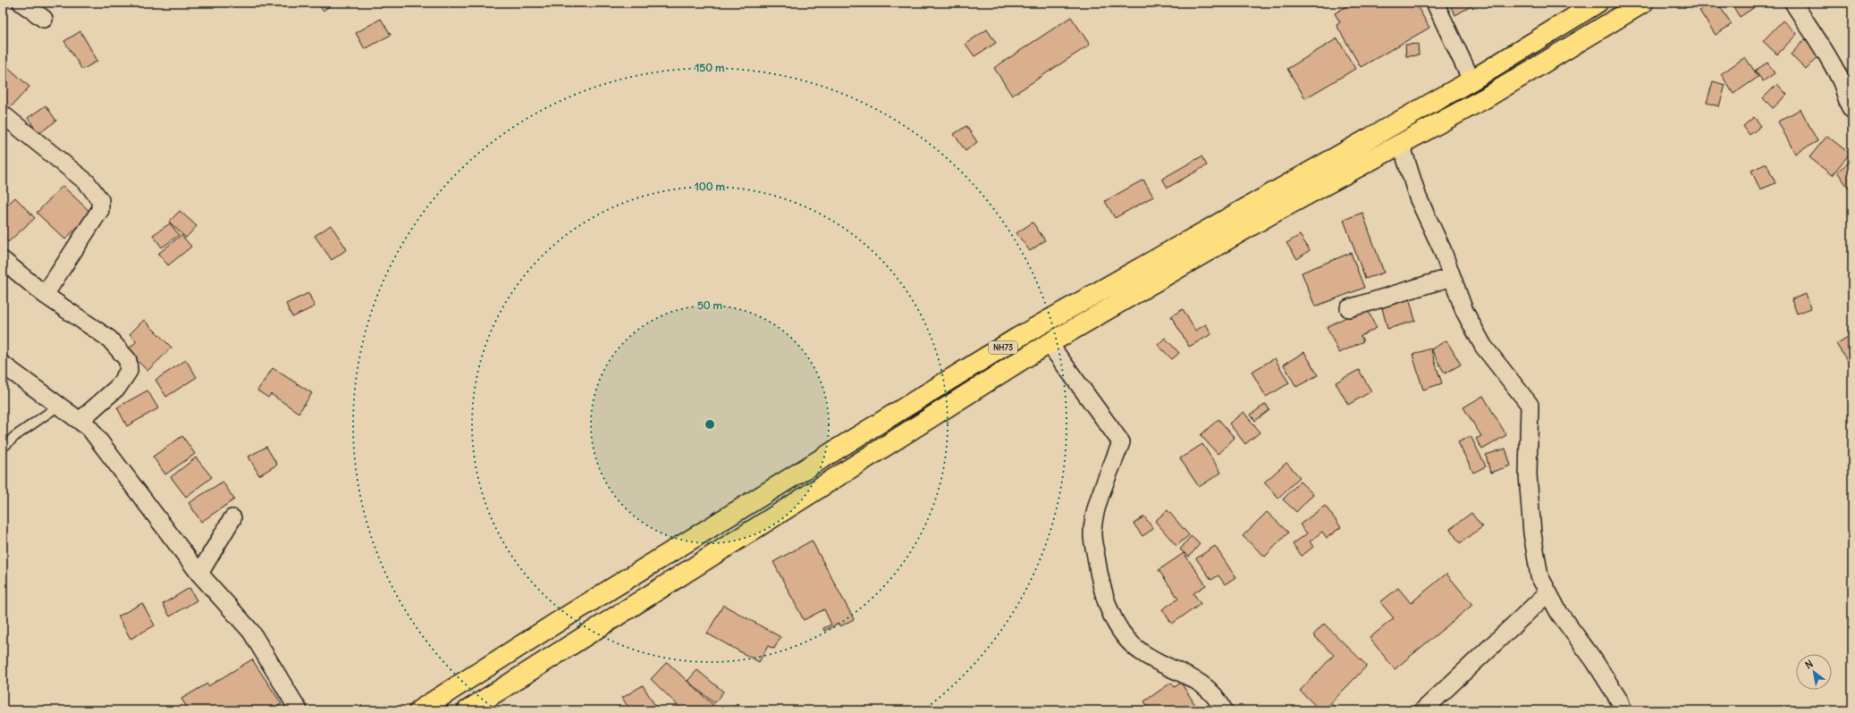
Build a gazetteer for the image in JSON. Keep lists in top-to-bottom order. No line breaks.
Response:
{"streets":{"highway":["NH73"]},"north":"top left","rings":["150 m","100 m","50 m"]}
